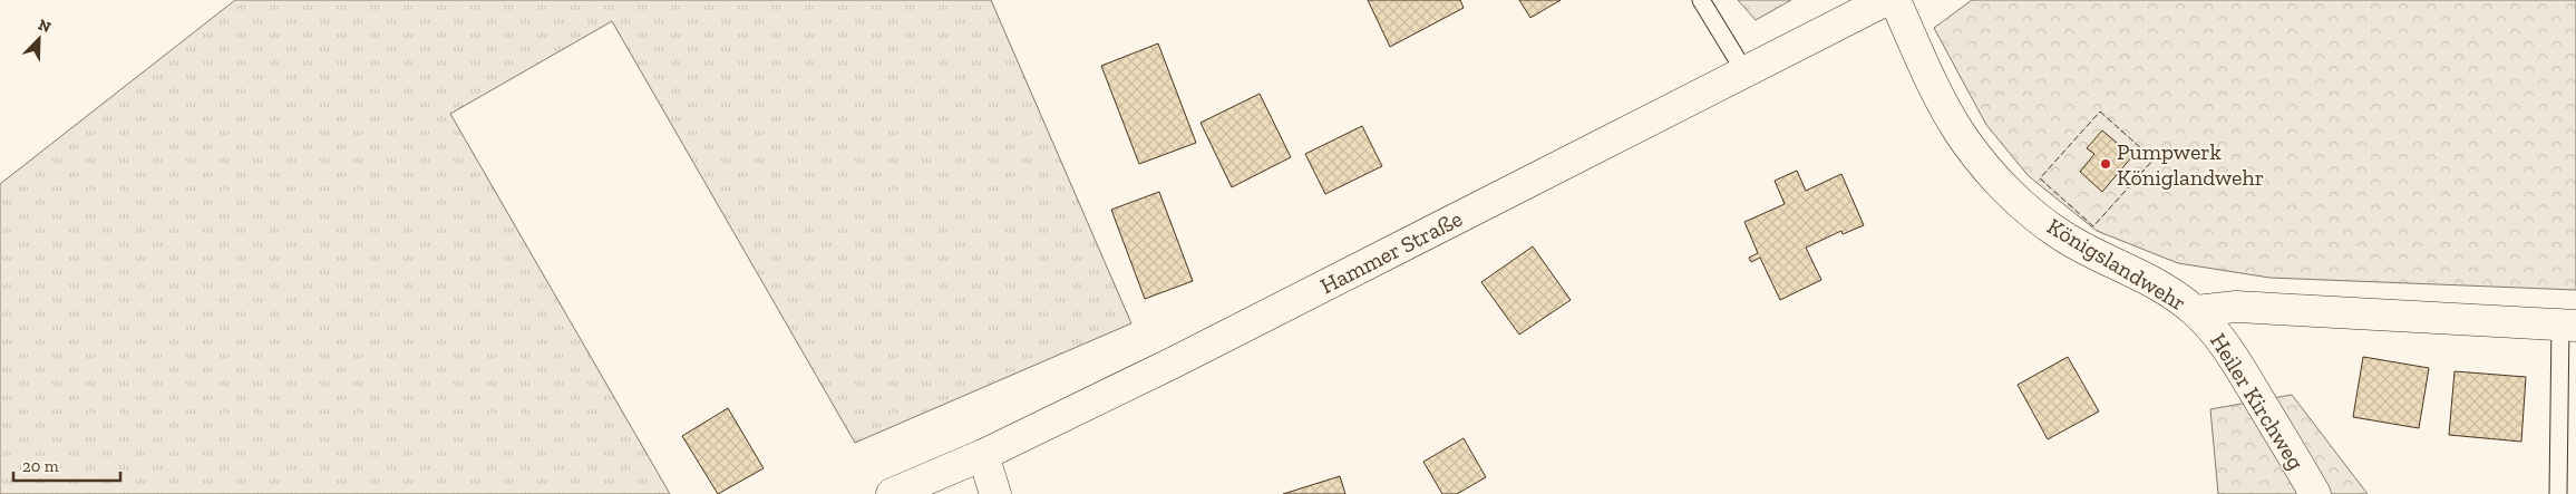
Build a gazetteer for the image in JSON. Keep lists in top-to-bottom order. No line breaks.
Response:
{"streets":{"main road":["Hammer Straße","Königslandwehr","Heiler Kirchweg"]},"crossings":[["Königslandwehr","Heiler Kirchweg"]],"places":["Pumpwerk Königlandwehr"],"scale_bar":"20 m","north":"top right"}
